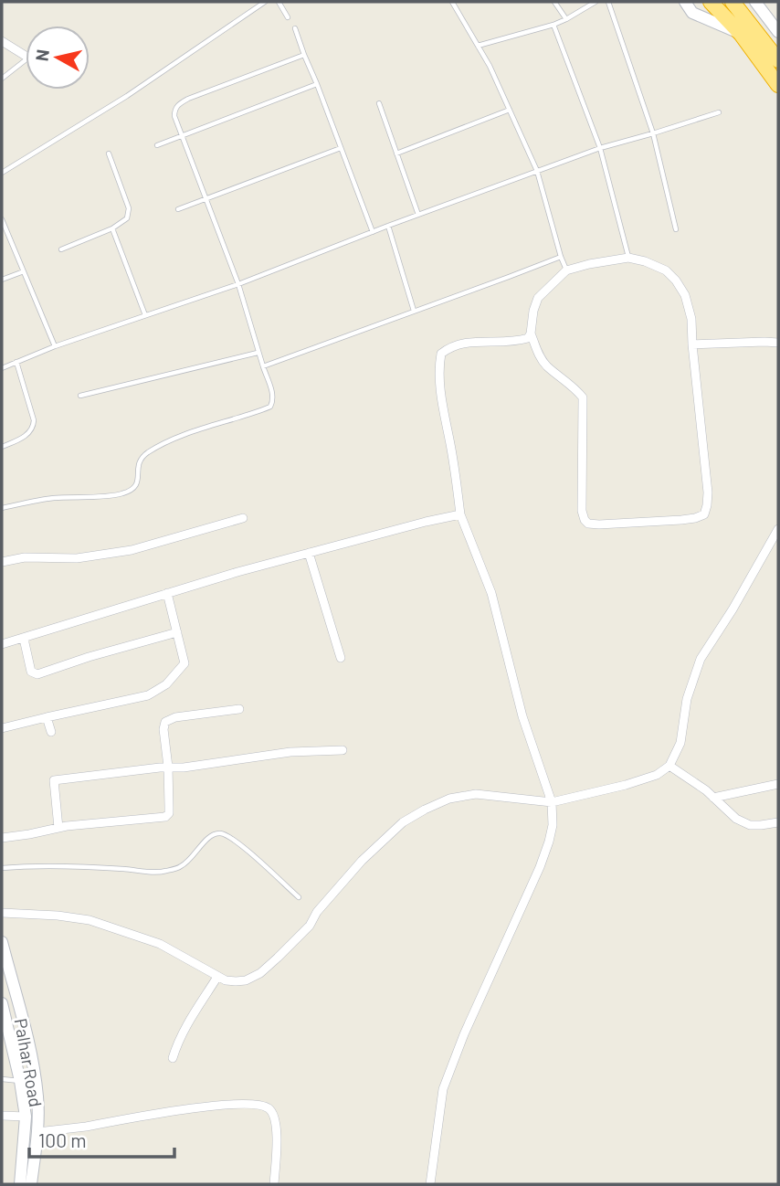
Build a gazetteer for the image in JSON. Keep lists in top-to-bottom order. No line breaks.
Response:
{"streets":{"main road":["Palhar Road"]},"scale_bar":"100 m","north":"left"}
